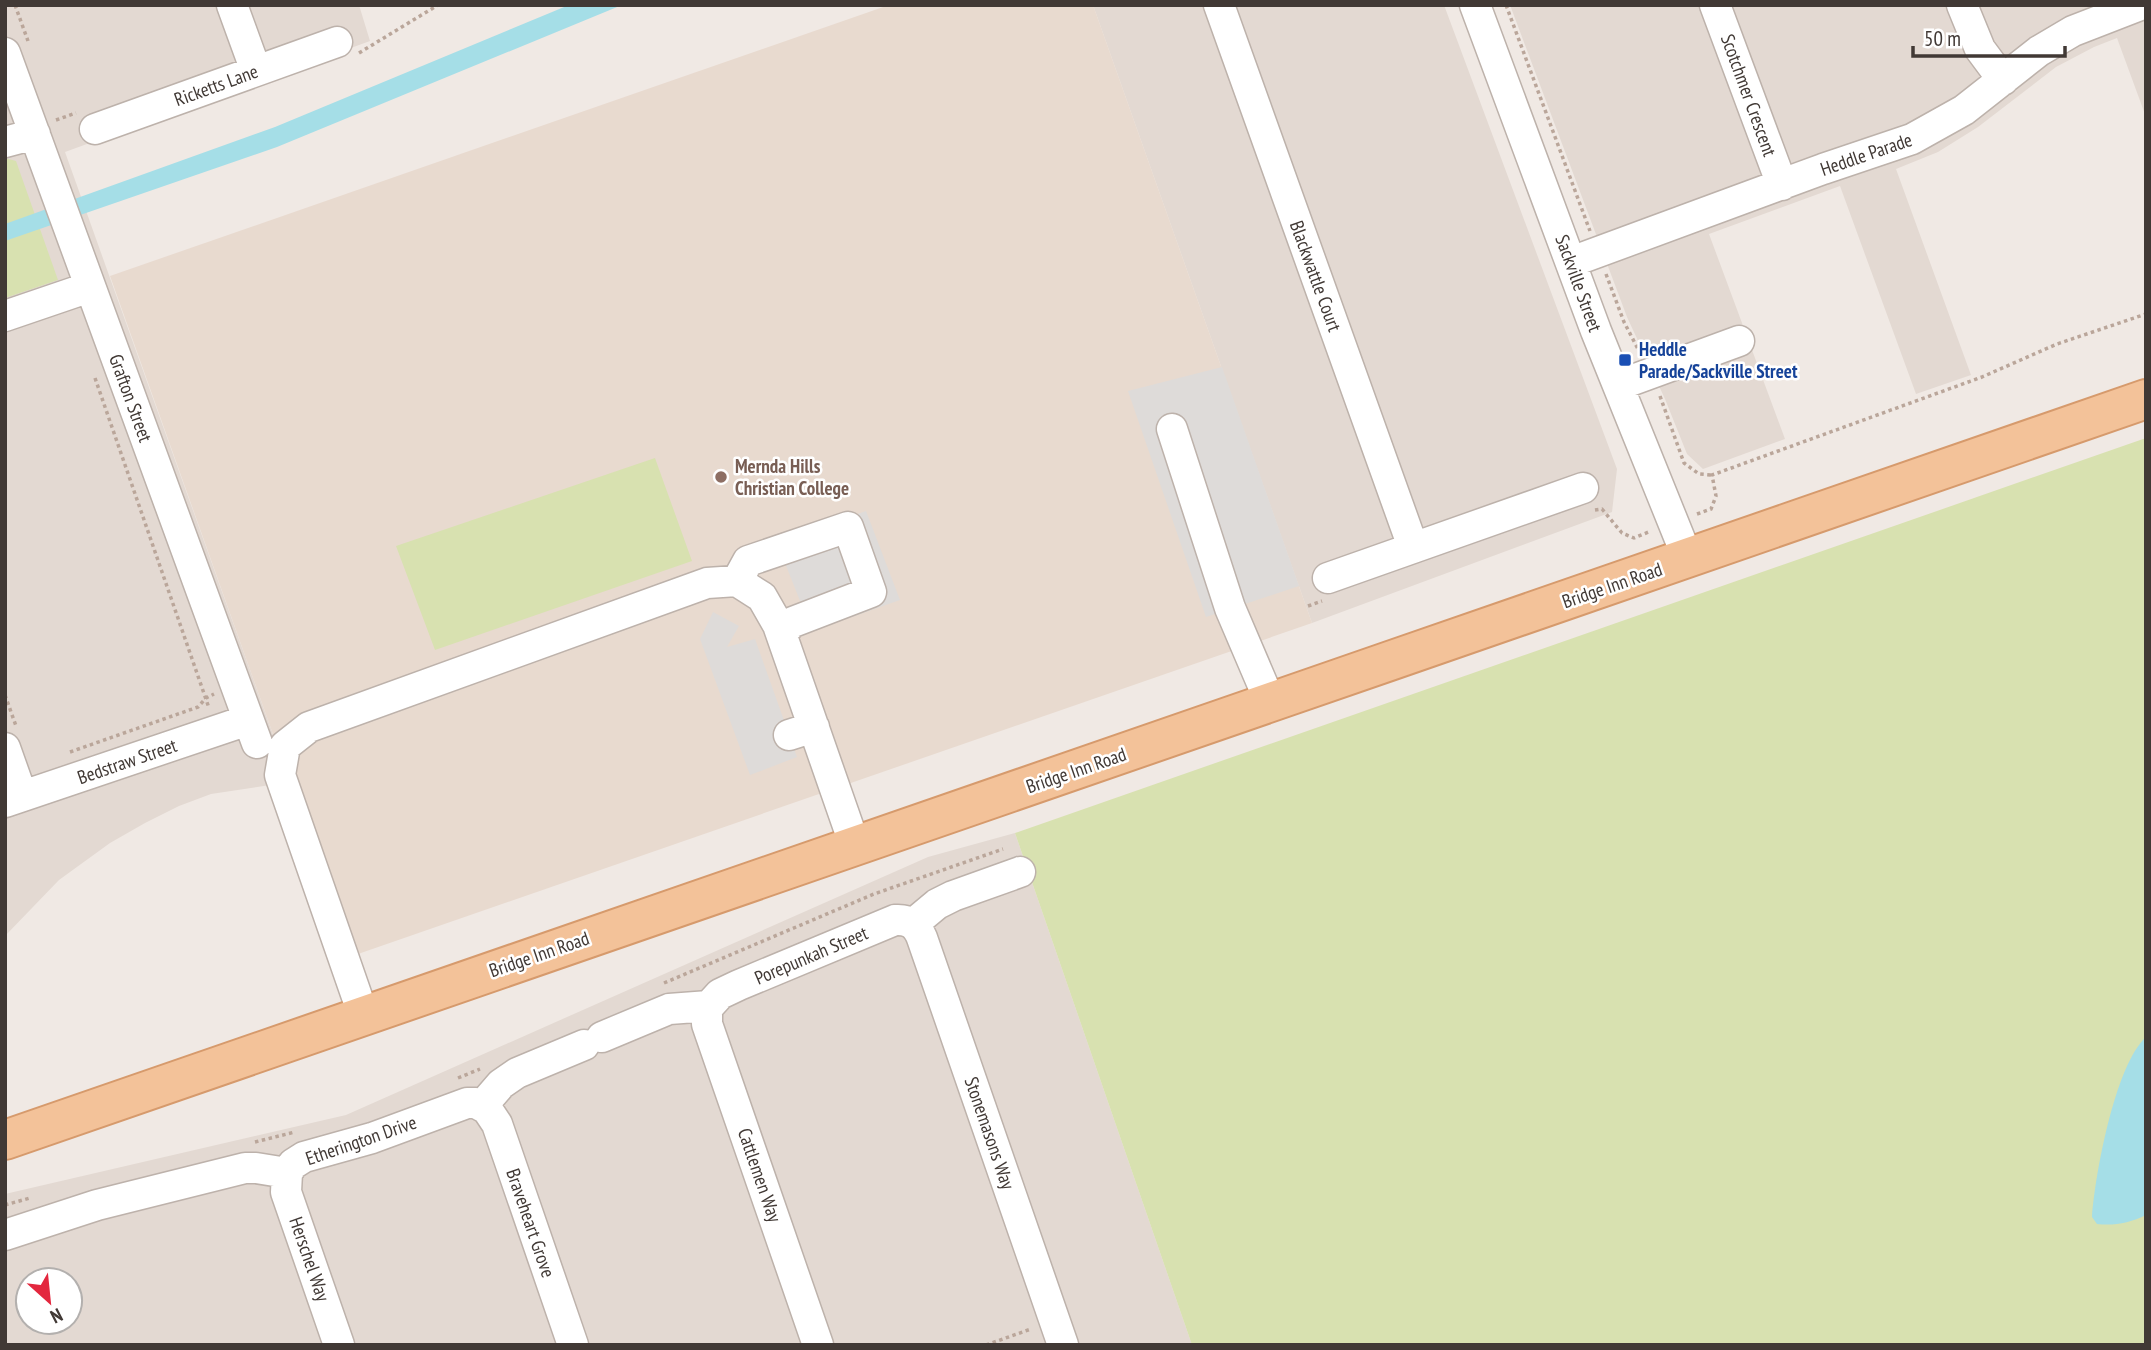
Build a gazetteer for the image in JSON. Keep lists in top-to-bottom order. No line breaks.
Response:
{"streets":{"main road":["Bridge Inn Road"],"street":["Ricketts Lane","Scotchmer Crescent","Heddle Parade","Blackwattle Court","Sackville Street","Grafton Street","Bedstraw Street","Porepunkah Street","Stonemasons Way","Etherington Drive","Cattlemen Way","Braveheart Grove","Herschel Way"]},"crossings":[["Scotchmer Crescent","Heddle Parade"],["Heddle Parade","Sackville Street"],["Sackville Street","Bridge Inn Road"],["Grafton Street","Bedstraw Street"],["Porepunkah Street","Stonemasons Way"],["Porepunkah Street","Cattlemen Way"],["Etherington Drive","Braveheart Grove"],["Etherington Drive","Herschel Way"]],"places":{"transit":["Heddle Parade/Sackville Street"],"other":["Mernda Hills Christian College"]},"scale_bar":"50 m","north":"bottom right"}
